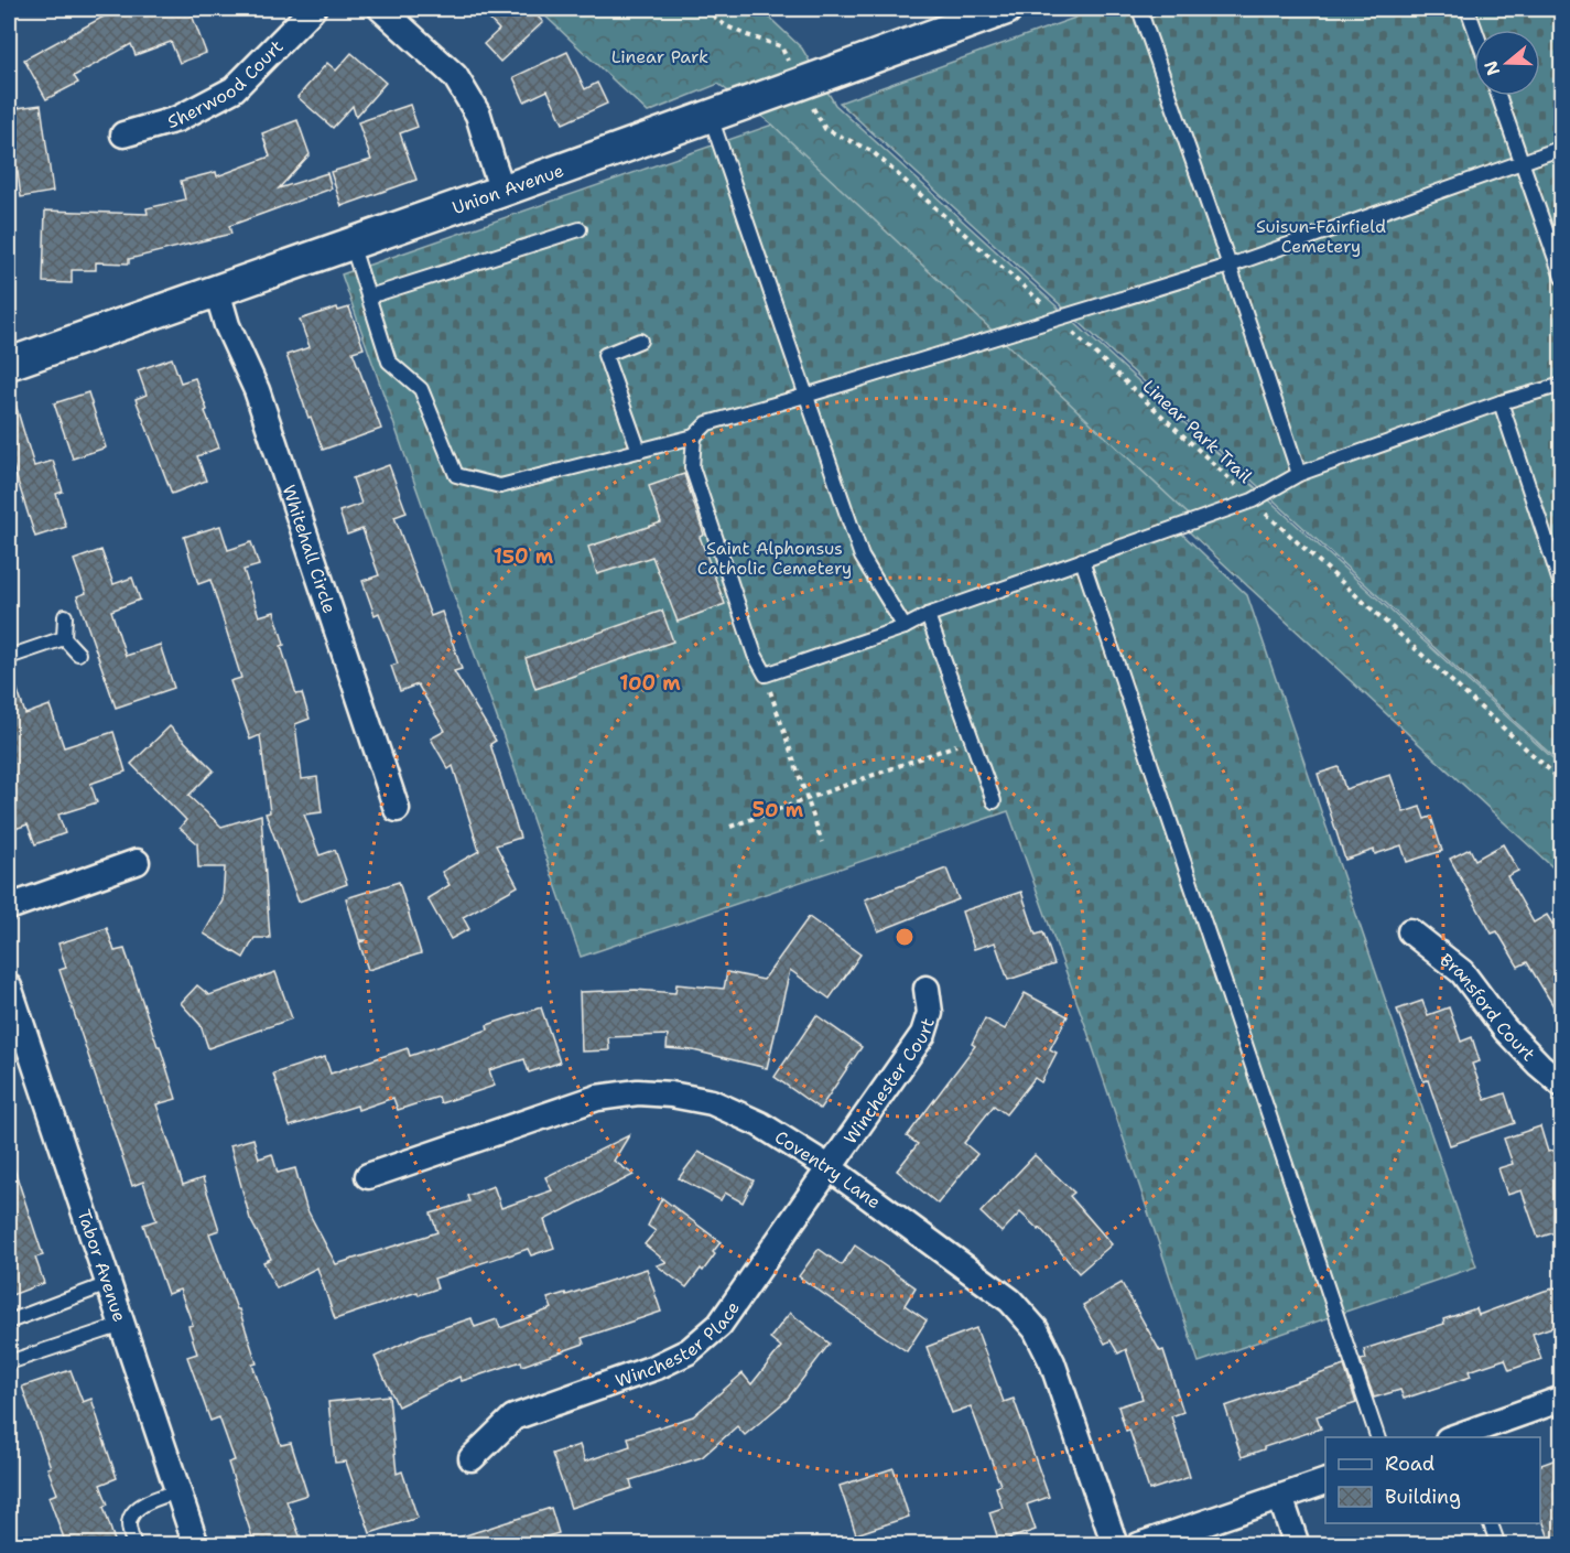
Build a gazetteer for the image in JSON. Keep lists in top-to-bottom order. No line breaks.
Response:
{"streets":{"street":["Sherwood Court","Union Avenue","Whitehall Circle","Bransford Court","Winchester Court","Coventry Lane","Tabor Avenue","Winchester Place"],"path":["Linear Park Trail"]},"crossings":[["Union Avenue","Whitehall Circle"],["Winchester Court","Coventry Lane"],["Winchester Court","Winchester Place"],["Coventry Lane","Winchester Place"]],"parks":["Linear Park","Suisun-Fairfield Cemetery","Saint Alphonsus Catholic Cemetery"],"legend":["Road","Building"],"north":"left","rings":["150 m","100 m","50 m"]}
